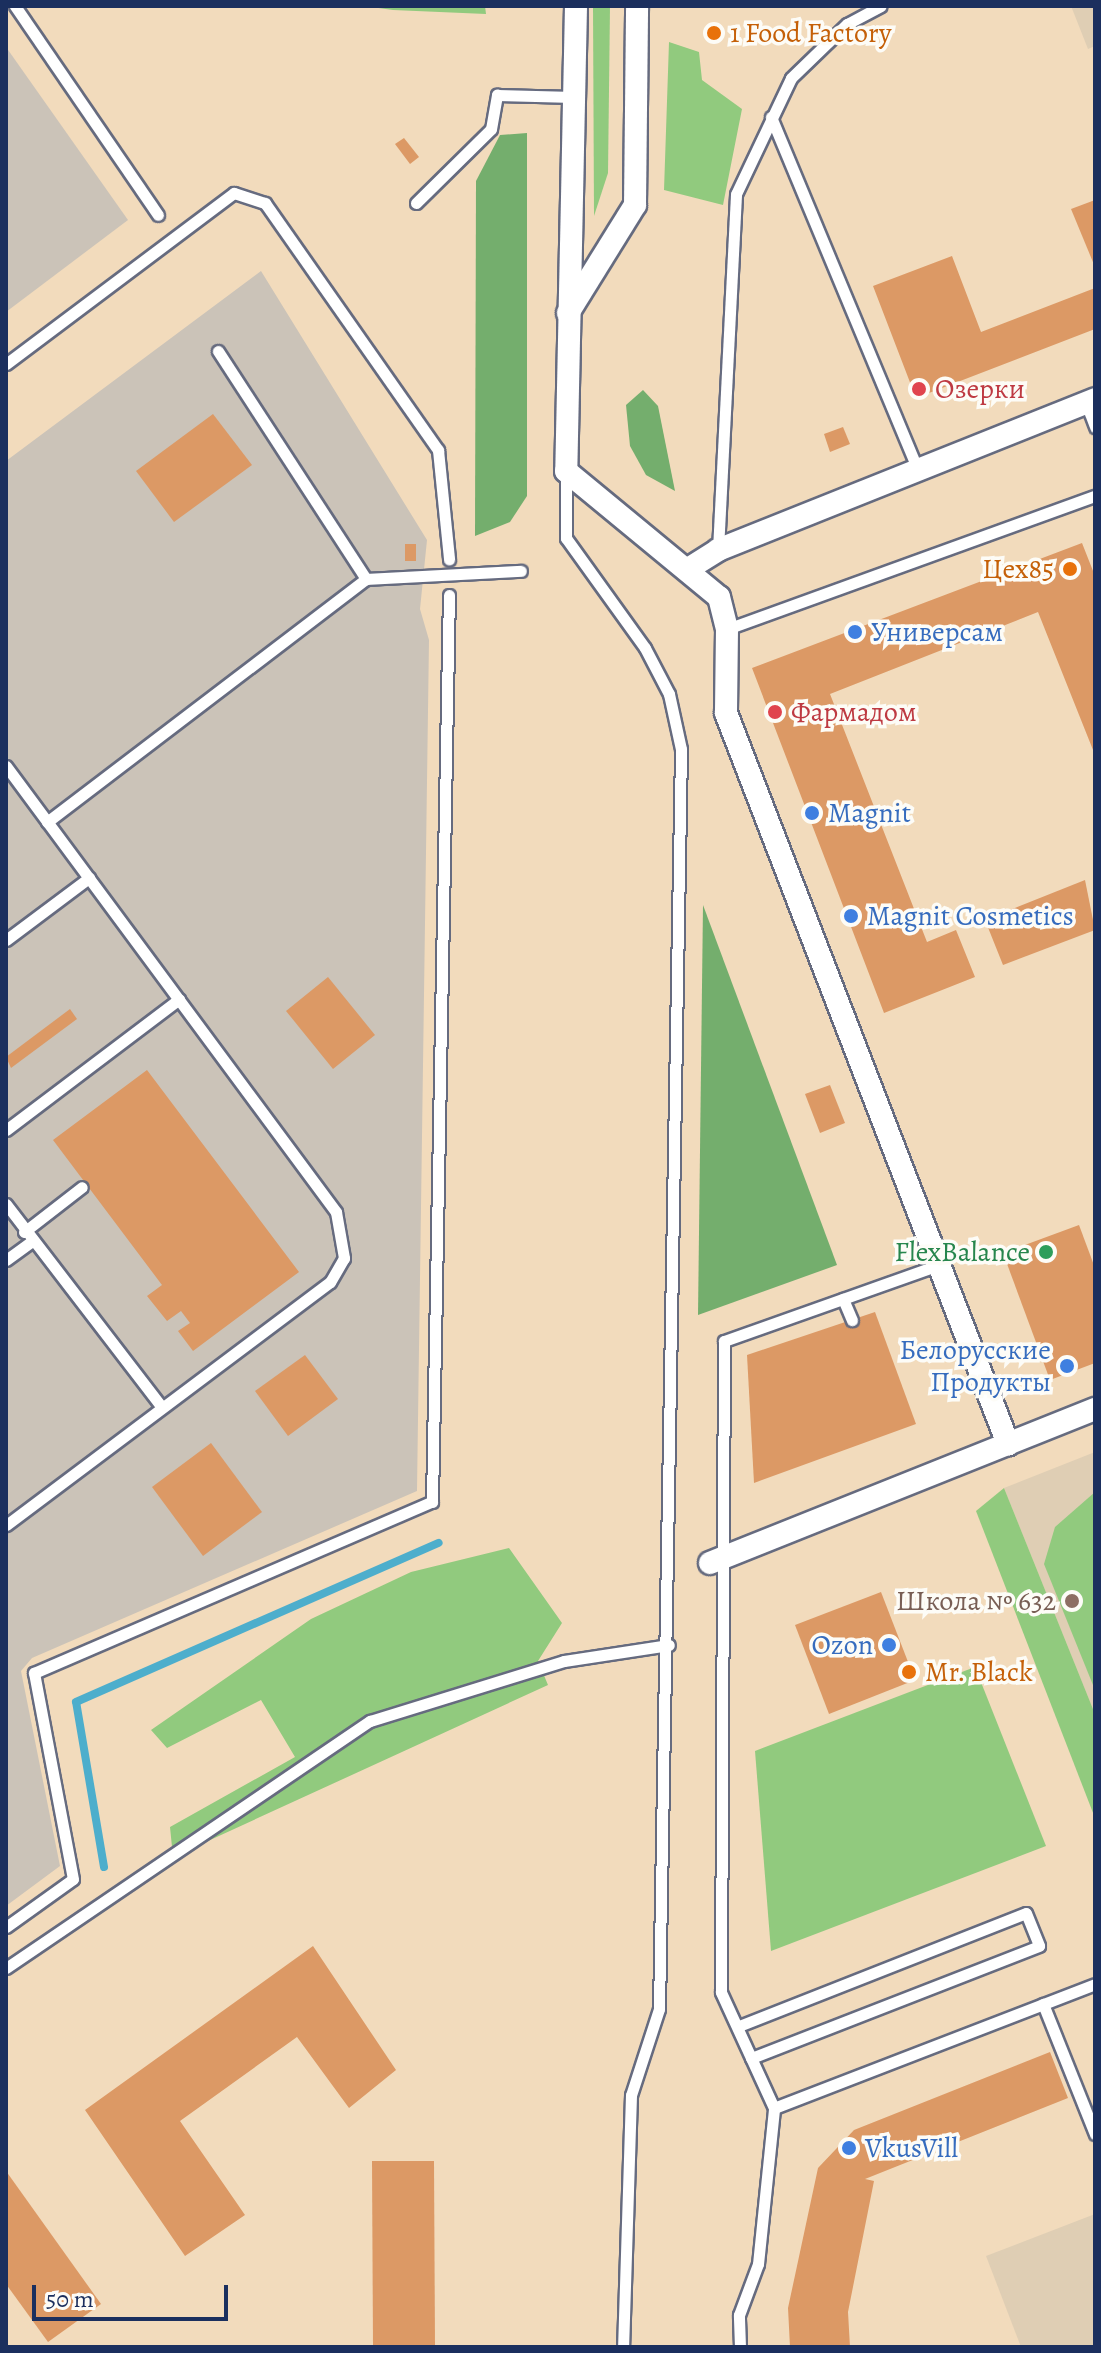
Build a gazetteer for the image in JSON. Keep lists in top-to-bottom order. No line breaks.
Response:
{"places":["1 Food Factory","Озерки","Цех85","Универсам","Фармадом","Magnit","Magnit Cosmetics","FlexBalance","Белорусские Продукты","Школа № 632","Ozon","Mr. Black","VkusVill"],"scale_bar":"50 m"}
